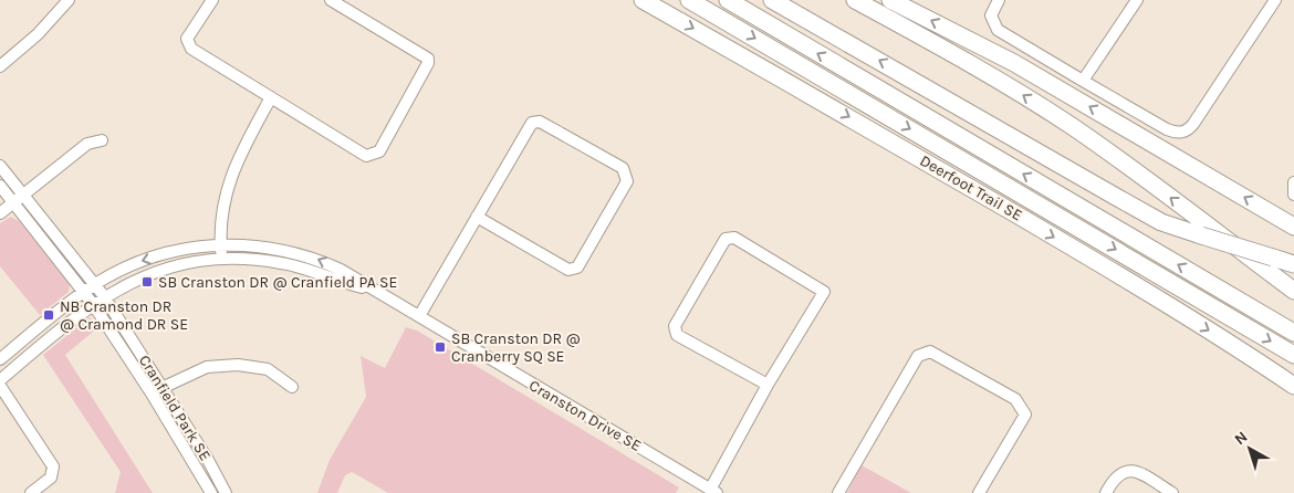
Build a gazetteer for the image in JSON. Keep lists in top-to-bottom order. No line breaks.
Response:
{"streets":{"highway":["Deerfoot Trail SE"],"street":["Cranfield Park SE","Cranston Drive SE"]},"crossings":[["Cranfield Park SE","Cranston Drive SE"]],"places":{"transit":["SB Cranston DR @ Cranfield PA SE","NB Cranston DR @ Cramond DR SE","SB Cranston DR @ Cranberry SQ SE"]},"north":"top left"}
